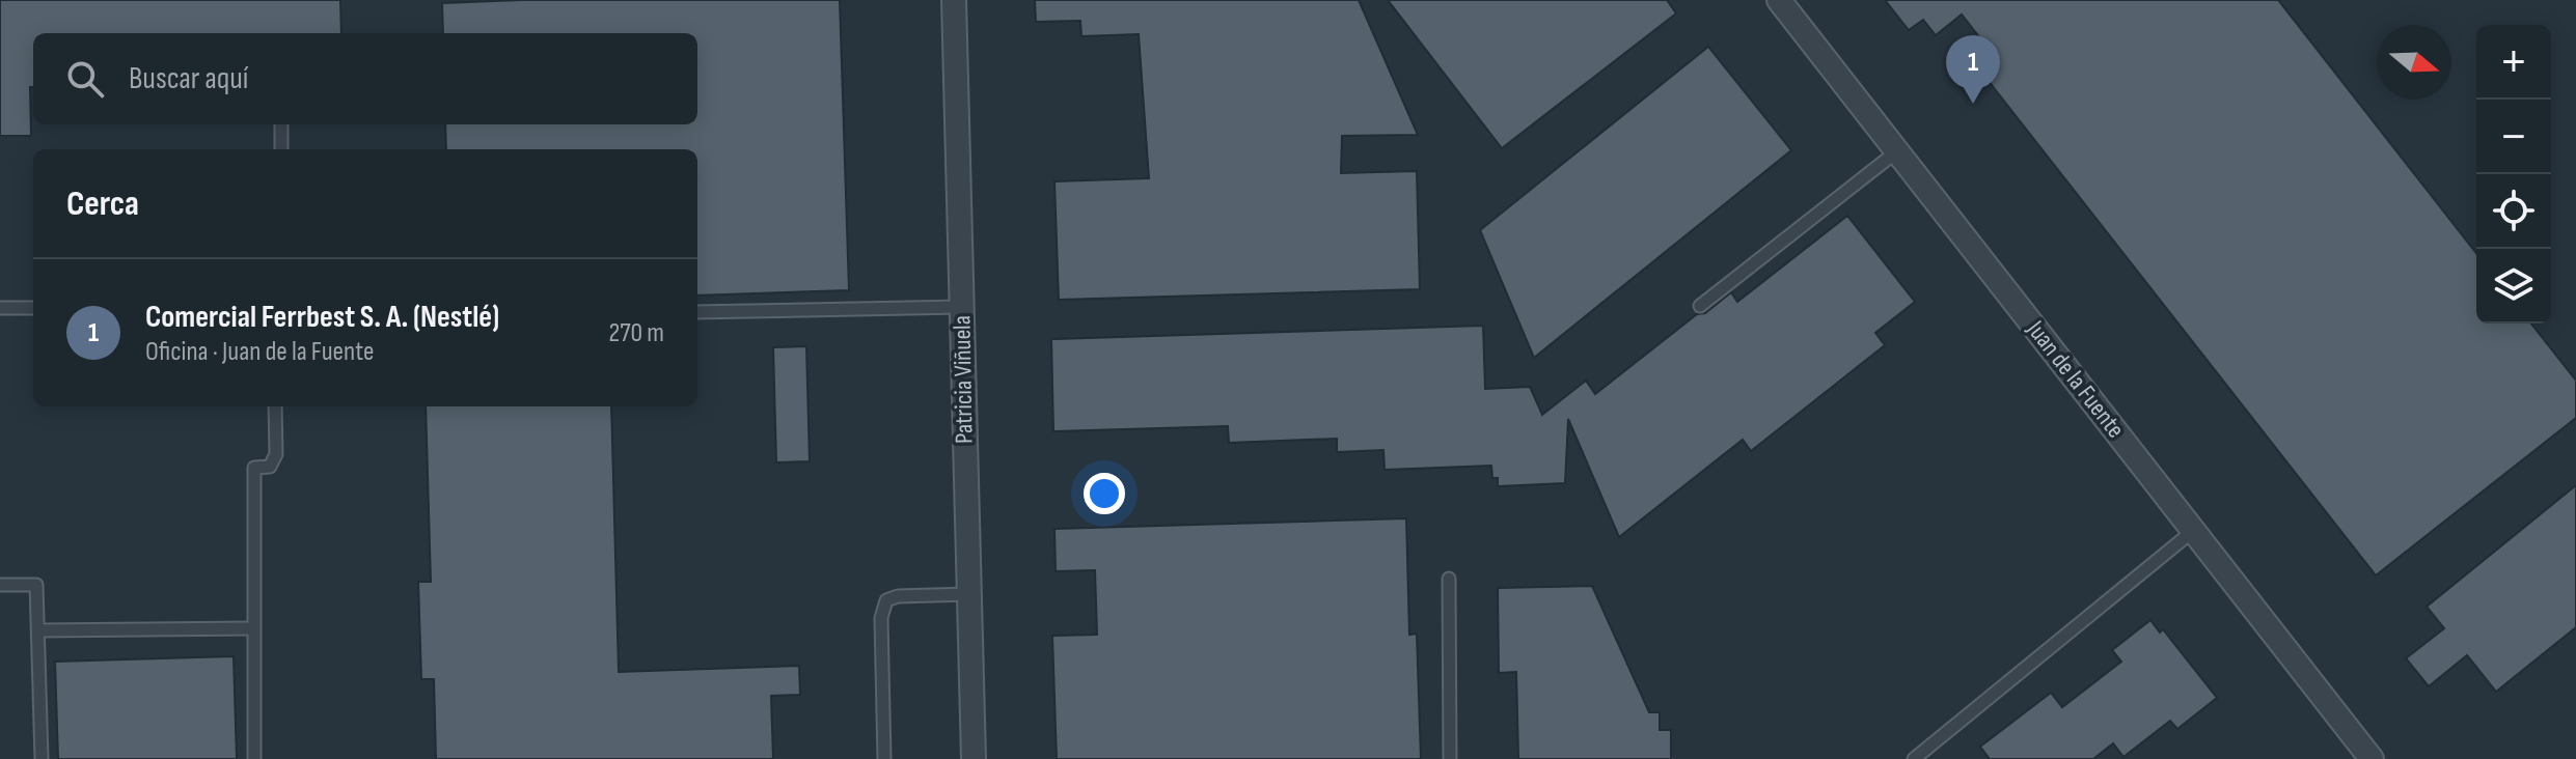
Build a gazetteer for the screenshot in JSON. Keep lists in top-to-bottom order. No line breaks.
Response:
{"streets":{"street":["Patricia Viñuela","Juan de la Fuente"]},"north":"right","page":{"map_buttons":["+","−"],"search":"Buscar aquí","pins":"1","heading":"Cerca","list":[{"mark":"1","name":"Comercial Ferrbest S. A. (Nestlé)","note":"Oficina · Juan de la Fuente","value":"270 m"}]}}
